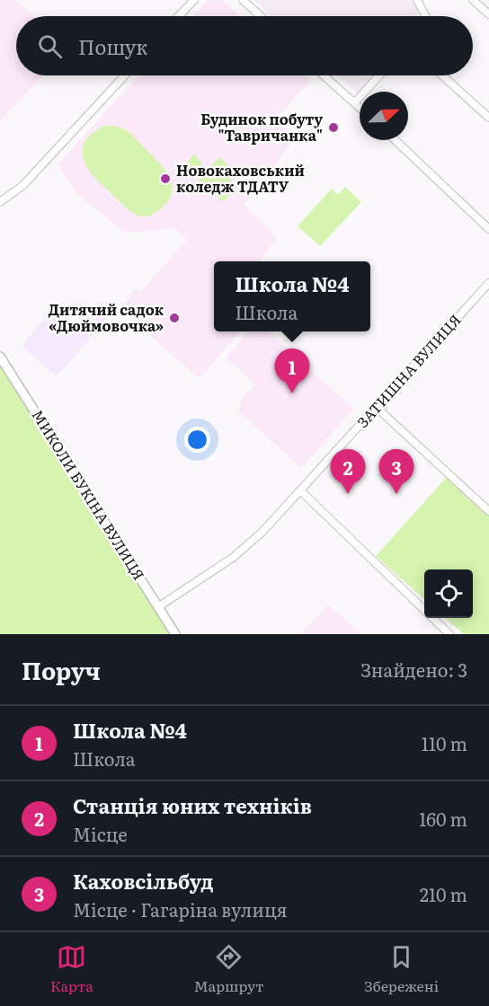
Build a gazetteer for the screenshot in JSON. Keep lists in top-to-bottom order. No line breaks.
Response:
{"streets":{"street":["ЗАТИШНА ВУЛИЦЯ","МИКОЛИ БУКІНА ВУЛИЦЯ"]},"crossings":[["ЗАТИШНА ВУЛИЦЯ","МИКОЛИ БУКІНА ВУЛИЦЯ"]],"places":["Будинок побуту \"Тавричанка\"","Новокаховський коледж ТДАТУ","Дитячий садок «Дюймовочка»"],"north":"top right","page":{"search":"Пошук","popup":["Школа №4","Школа"],"pins":["1","2","3"],"heading":["Поруч","Знайдено: 3"],"list":[{"mark":"1","name":"Школа №4","note":"Школа","value":"110 m"},{"mark":"2","name":"Станція юних техніків","note":"Місце","value":"160 m"},{"mark":"3","name":"Каховсільбуд","note":"Місце · Гагаріна вулиця","value":"210 m"}],"nav":["Карта","Маршрут","Збережені"]}}
